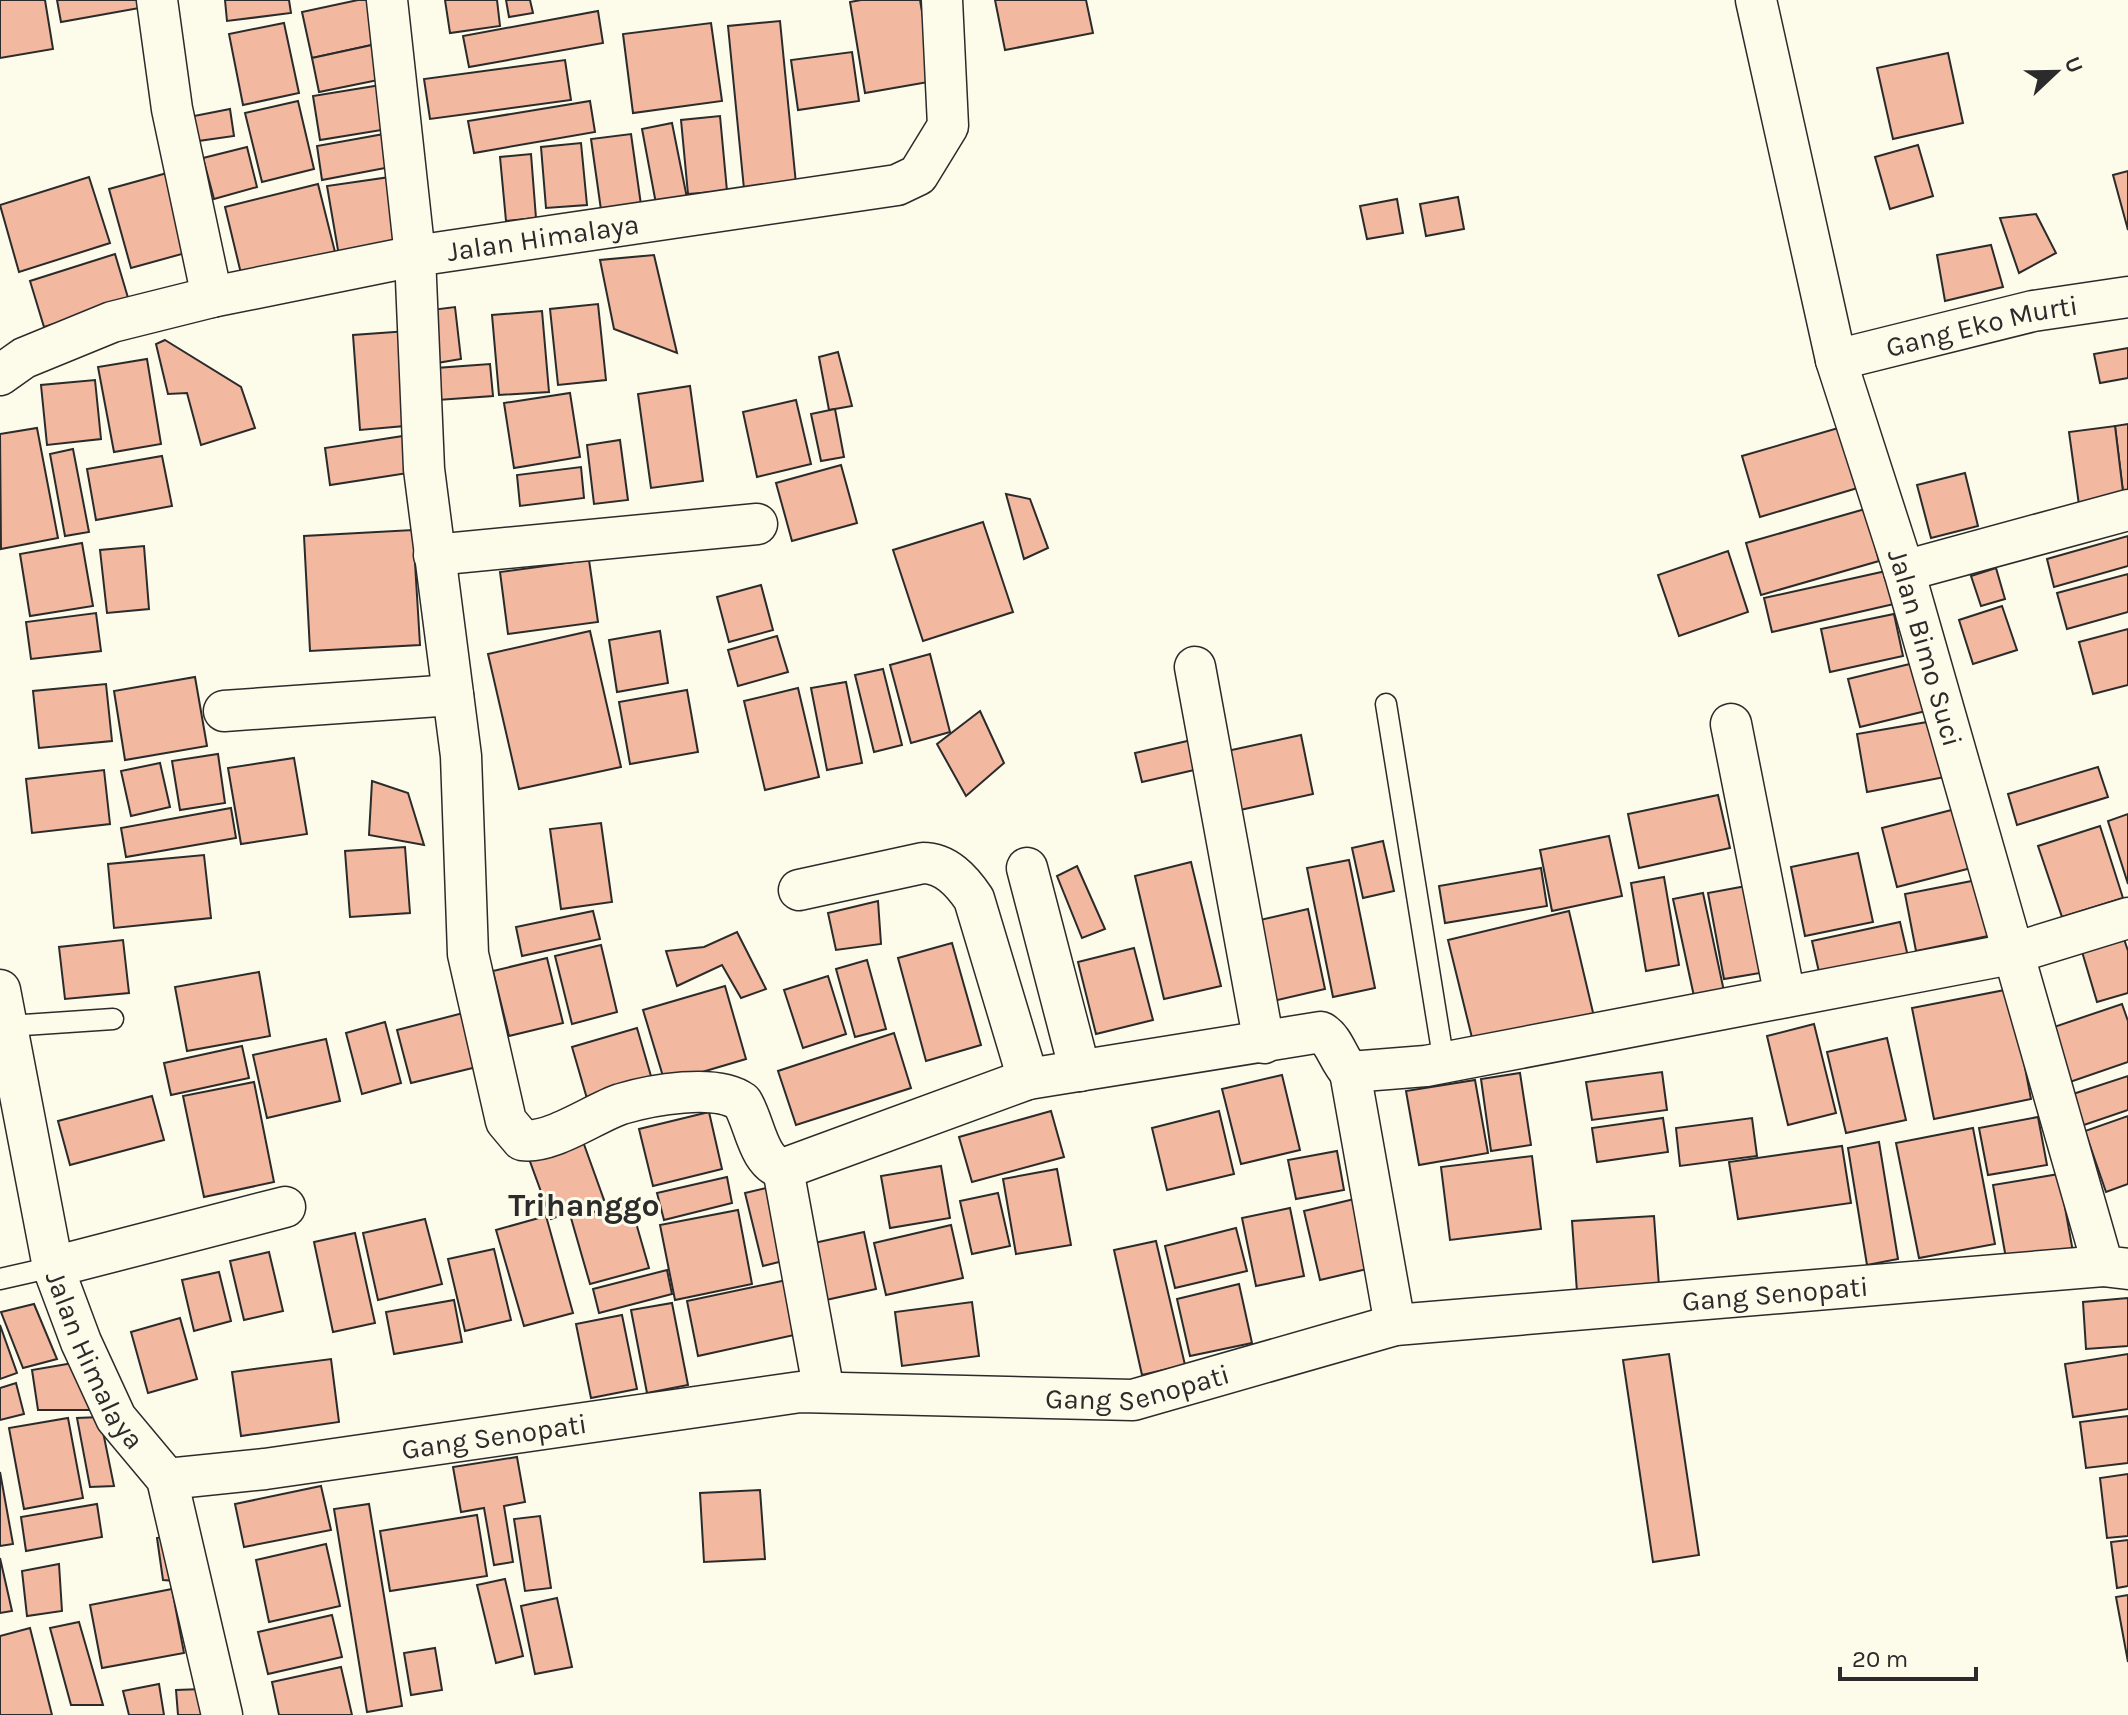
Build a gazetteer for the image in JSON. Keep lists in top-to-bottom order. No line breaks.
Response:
{"streets":{"street":["Jalan Himalaya","Gang Eko Murti","Jalan Bimo Suci","Gang Senopati"]},"crossings":[["Jalan Himalaya","Gang Senopati"],["Gang Eko Murti","Jalan Bimo Suci"],["Jalan Bimo Suci","Gang Senopati"]],"districts":["Trihanggo"],"scale_bar":"20 m","north":"right"}
